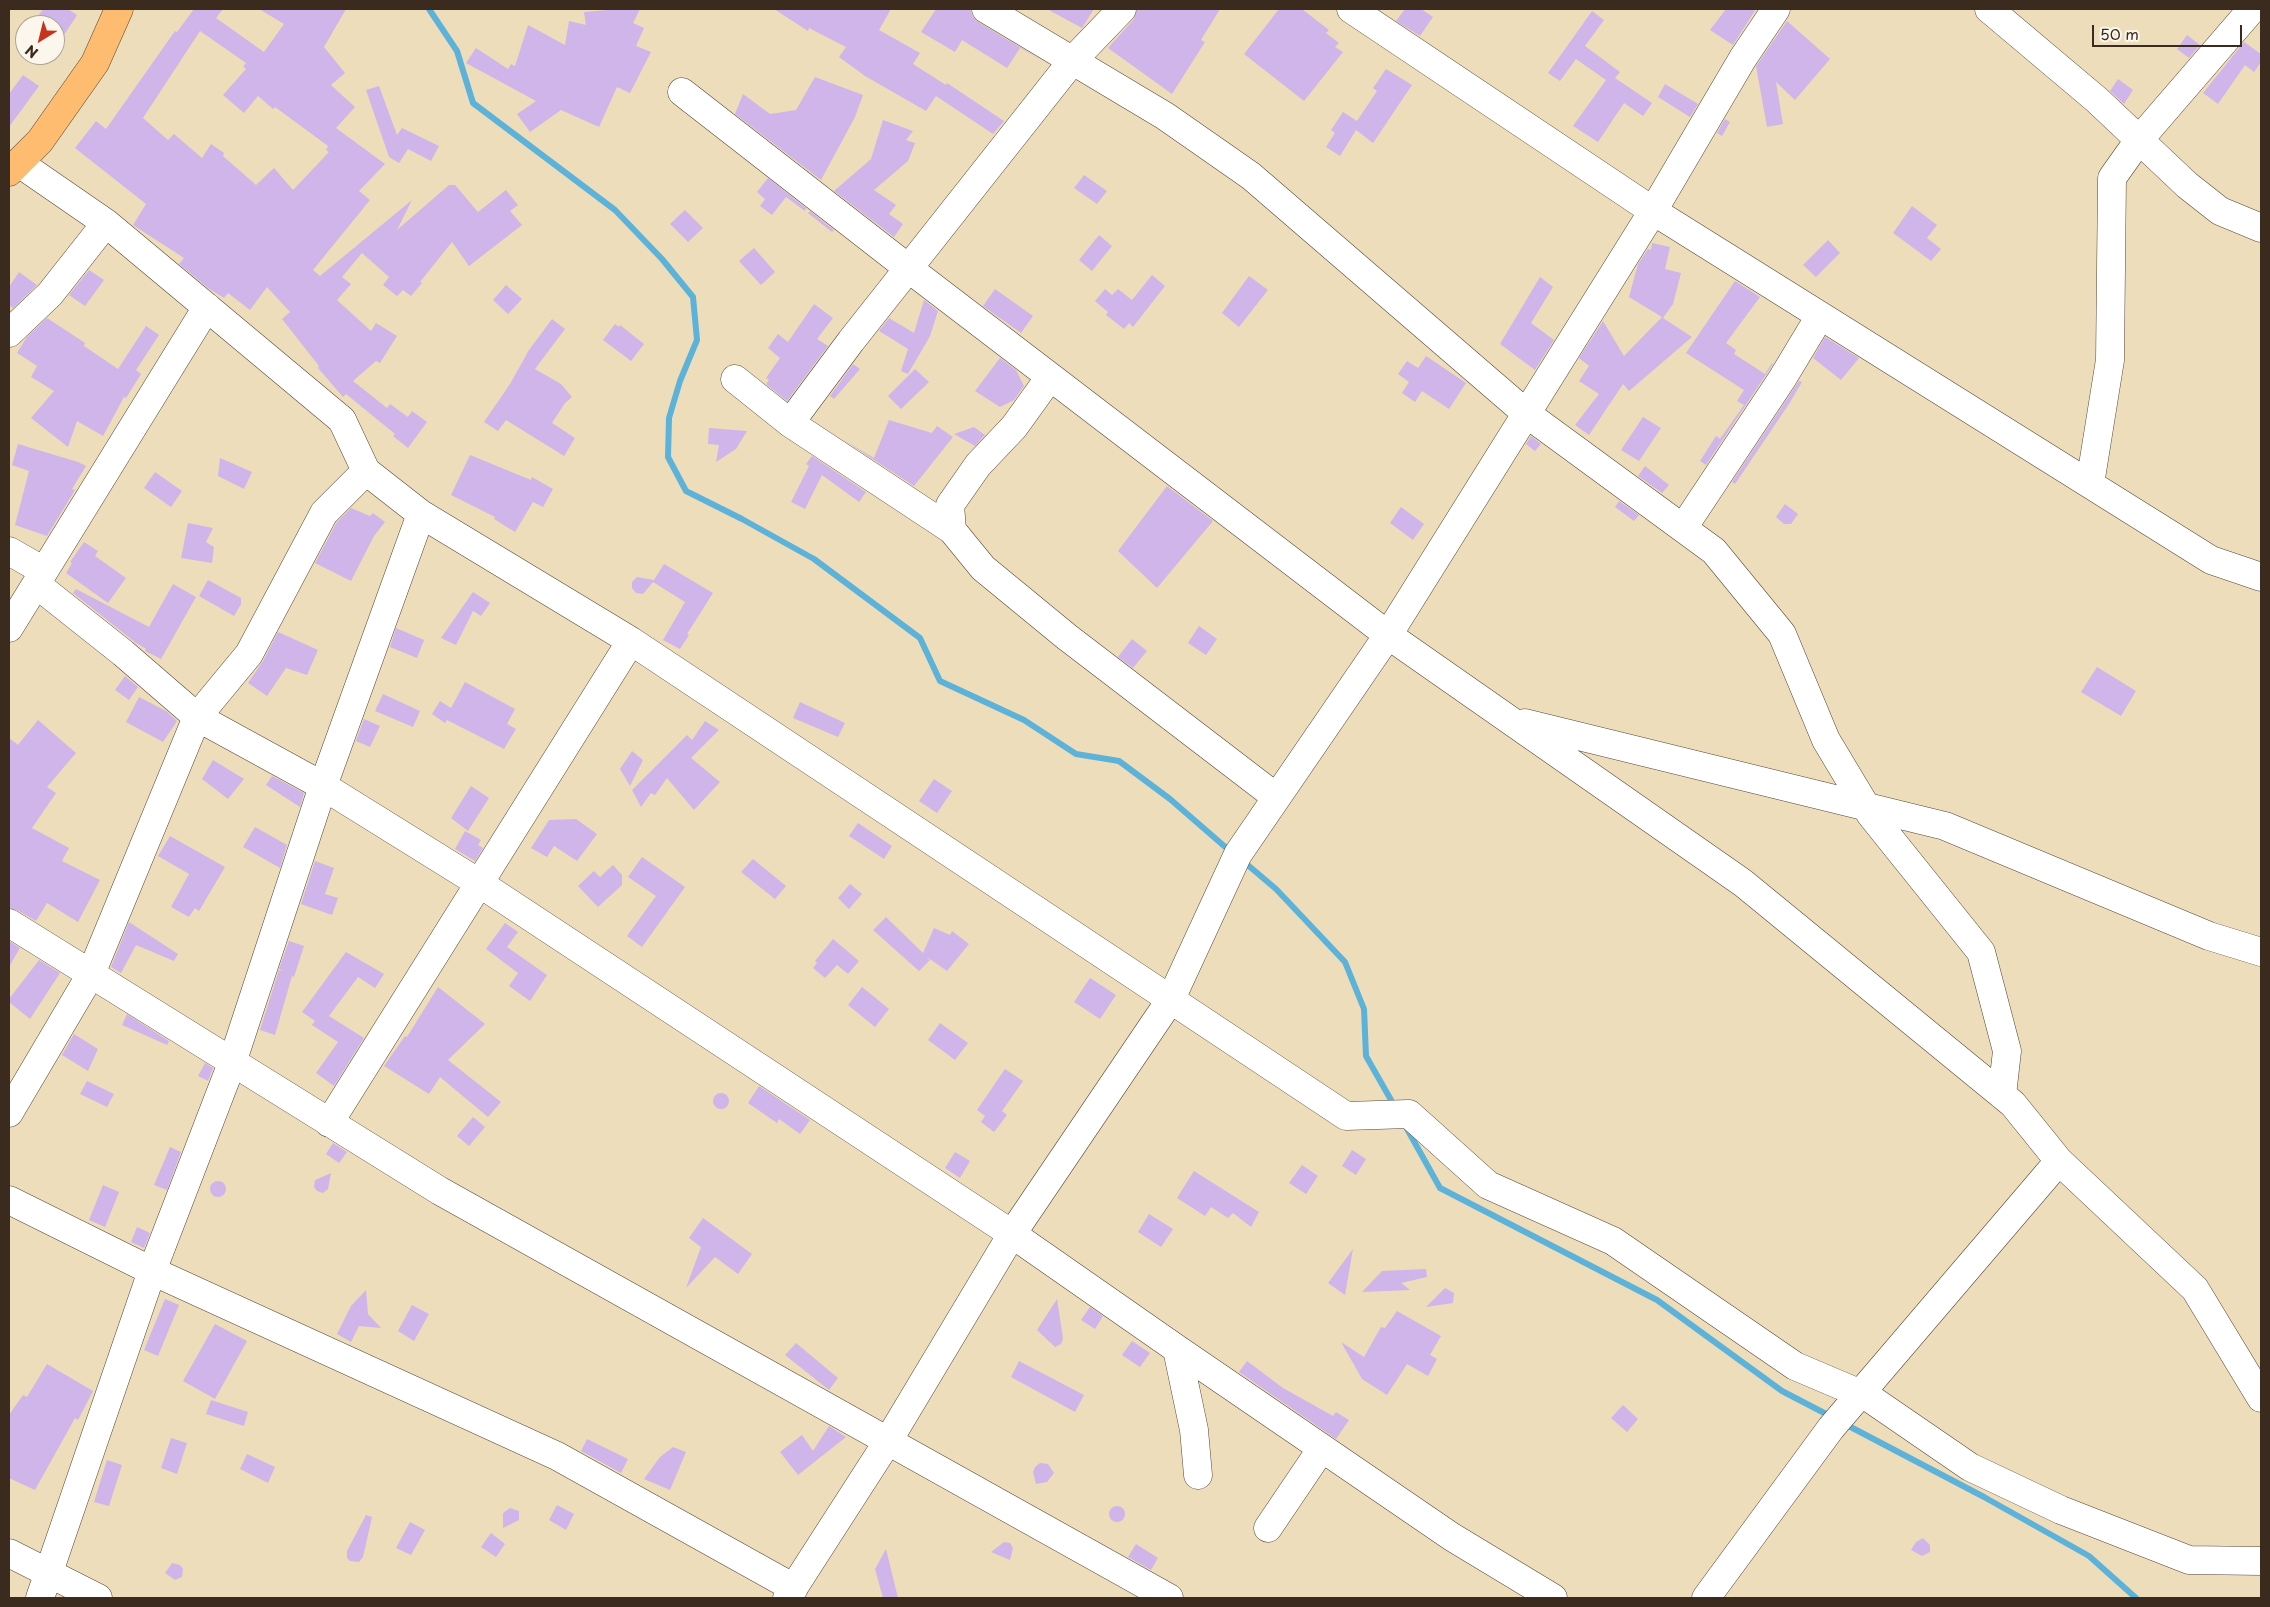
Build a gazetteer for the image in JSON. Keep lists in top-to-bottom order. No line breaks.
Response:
{"scale_bar":"50 m","north":"bottom left"}
